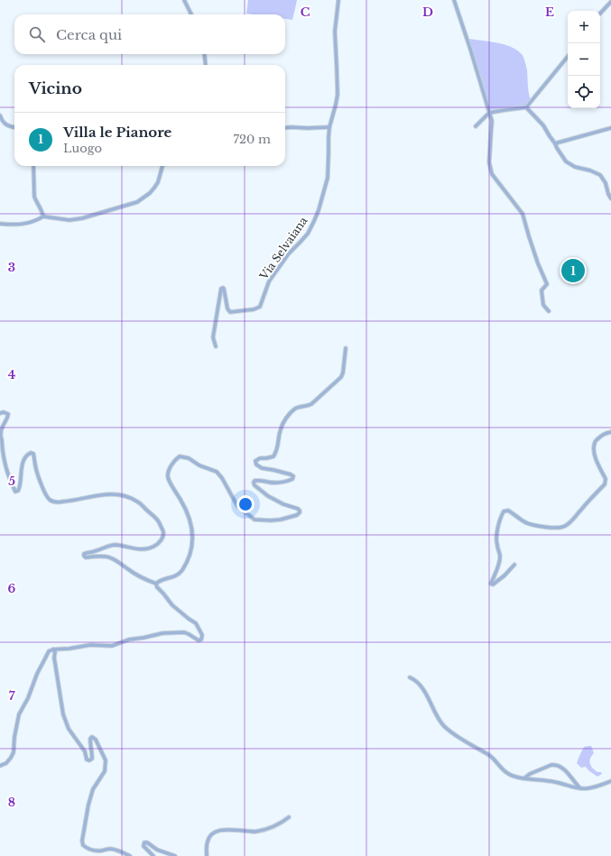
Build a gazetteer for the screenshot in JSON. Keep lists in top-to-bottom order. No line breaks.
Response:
{"streets":{"street":["Via Selvaiana"]},"page":{"map_buttons":["+","−"],"search":"Cerca qui","heading":"Vicino","list":[{"mark":"1","name":"Villa le Pianore","note":"Luogo","value":"720 m"}],"pins":"1"},"grid":{"columns":["C","D","E"],"rows":["3","4","5","6","7","8"]}}
